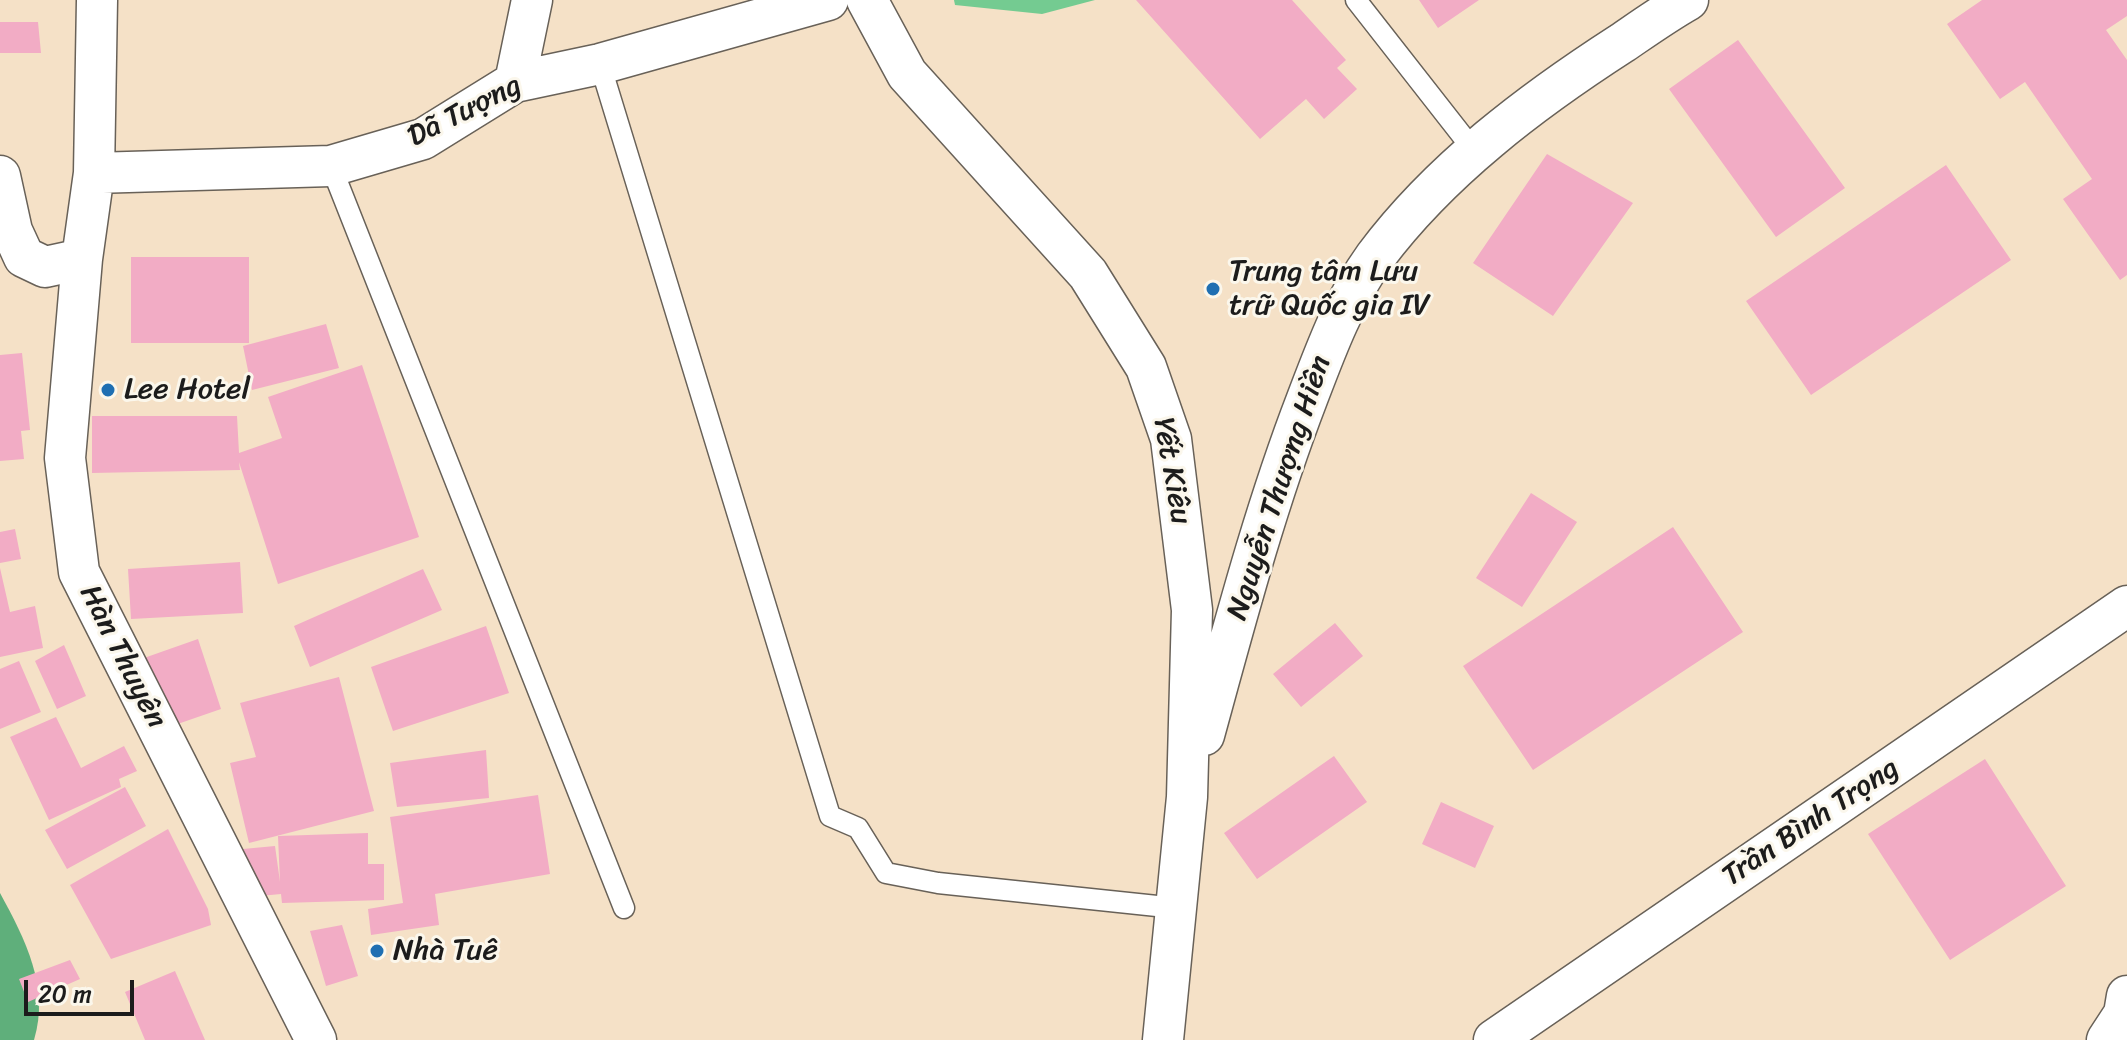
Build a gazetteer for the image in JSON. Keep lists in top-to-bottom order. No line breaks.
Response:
{"streets":{"street":["Dã Tượng","Yết Kiêu","Nguyễn Thượng Hiền","Hàn Thuyên","Trần Bình Trọng"]},"crossings":[["Dã Tượng","Hàn Thuyên"],["Yết Kiêu","Nguyễn Thượng Hiền"]],"places":["Trung tâm Lưu trữ Quốc gia IV","Lee Hotel","Nhà Tuê"],"scale_bar":"20 m"}
